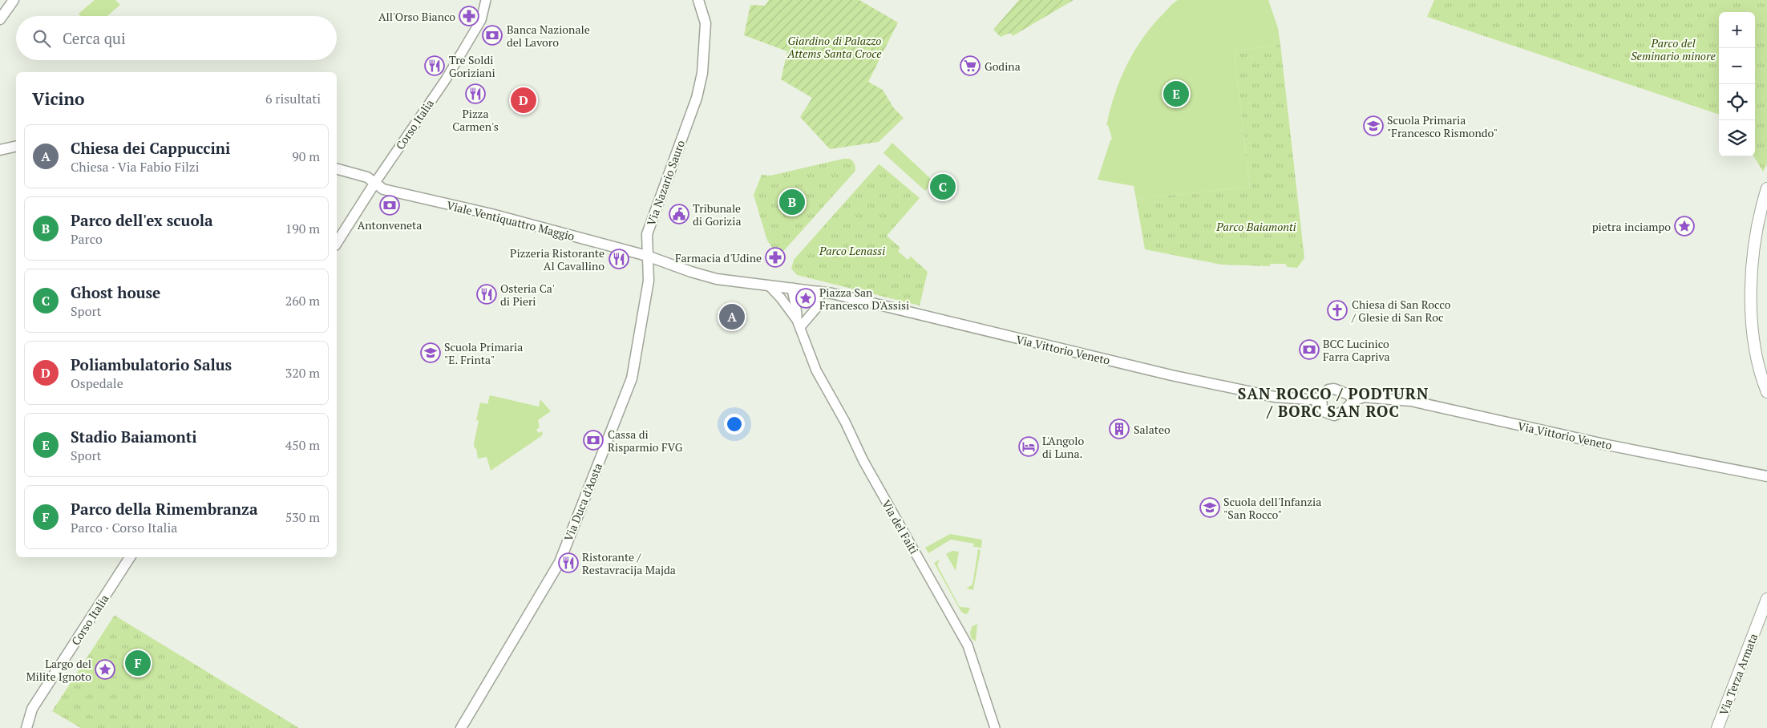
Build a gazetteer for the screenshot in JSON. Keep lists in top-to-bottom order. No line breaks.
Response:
{"streets":{"main road":["Corso Italia","Via Nazario Sauro","Viale Ventiquattro Maggio","Via Vittorio Veneto","Via Duca d'Aosta","Via Terza Armata"],"street":["Via del Faiti"]},"crossings":[["Corso Italia","Viale Ventiquattro Maggio"],["Via Nazario Sauro","Viale Ventiquattro Maggio"],["Via Nazario Sauro","Via Duca d'Aosta"],["Viale Ventiquattro Maggio","Via Duca d'Aosta"]],"districts":["SAN ROCCO / PODTURN / BORC SAN ROC"],"parks":["Giardino di Palazzo Attems Santa Croce","Parco del Seminario minore","Parco Baiamonti","Parco Lenassi"],"places":{"pharmacy":["All'Orso Bianco","Farmacia d'Udine"],"bank":["Banca Nazionale del Lavoro","Antonveneta","BCC Lucinico Farra Capriva","Cassa di Risparmio FVG"],"restaurant":["Tre Soldi Goriziani","Pizza Carmen's","Pizzeria Ristorante Al Cavallino","Osteria Ca' di Pieri","Ristorante / Restavracija Majda"],"supermarket":["Godina"],"school or university":["Scuola Primaria \"Francesco Rismondo\"","Scuola Primaria \"E. Frinta\"","Scuola dell'Infanzia \"San Rocco\""],"public building":["Tribunale di Gorizia"],"place":["pietra inciampo","Piazza San Francesco D'Assisi","Largo del Milite Ignoto"],"church":["Chiesa di San Rocco / Glesie di San Roc"],"building":["Salateo"],"hotel":["L'Angolo di Luna."]},"page":{"map_buttons":["+","−"],"search":"Cerca qui","heading":["Vicino","6 risultati"],"pins":["E","D","C","B","A","F"],"list":[{"mark":"A","name":"Chiesa dei Cappuccini","note":"Chiesa · Via Fabio Filzi","value":"90 m"},{"mark":"B","name":"Parco dell'ex scuola","note":"Parco","value":"190 m"},{"mark":"C","name":"Ghost house","note":"Sport","value":"260 m"},{"mark":"D","name":"Poliambulatorio Salus","note":"Ospedale","value":"320 m"},{"mark":"E","name":"Stadio Baiamonti","note":"Sport","value":"450 m"},{"mark":"F","name":"Parco della Rimembranza","note":"Parco · Corso Italia","value":"530 m"}]}}
